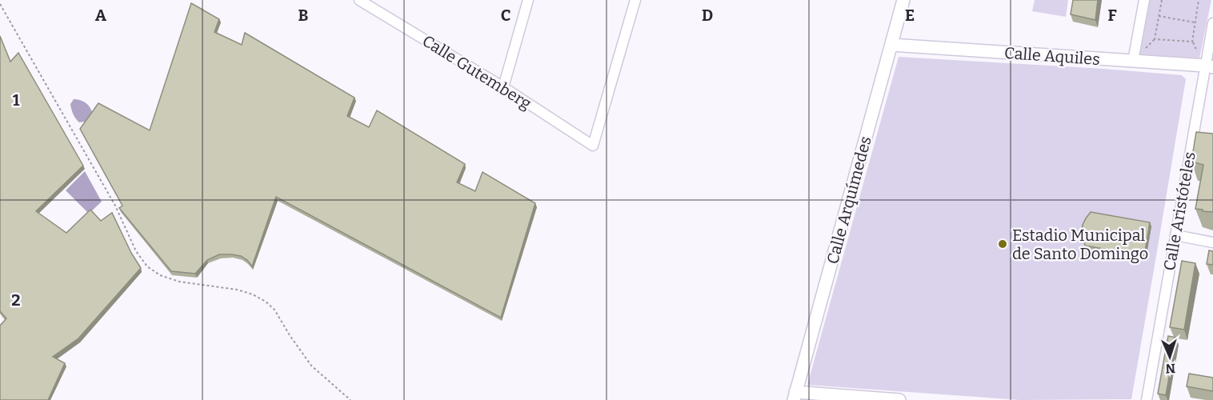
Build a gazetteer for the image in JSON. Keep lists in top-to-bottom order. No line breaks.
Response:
{"streets":{"street":["Calle Aquiles","Calle Gutemberg","Calle Arquímedes","Calle Aristóteles"]},"crossings":[["Calle Aquiles","Calle Arquímedes"],["Calle Aquiles","Calle Aristóteles"]],"places":["Estadio Municipal de Santo Domingo"],"north":"bottom","grid":{"columns":["A","B","C","D","E","F"],"rows":["1","2"]}}
